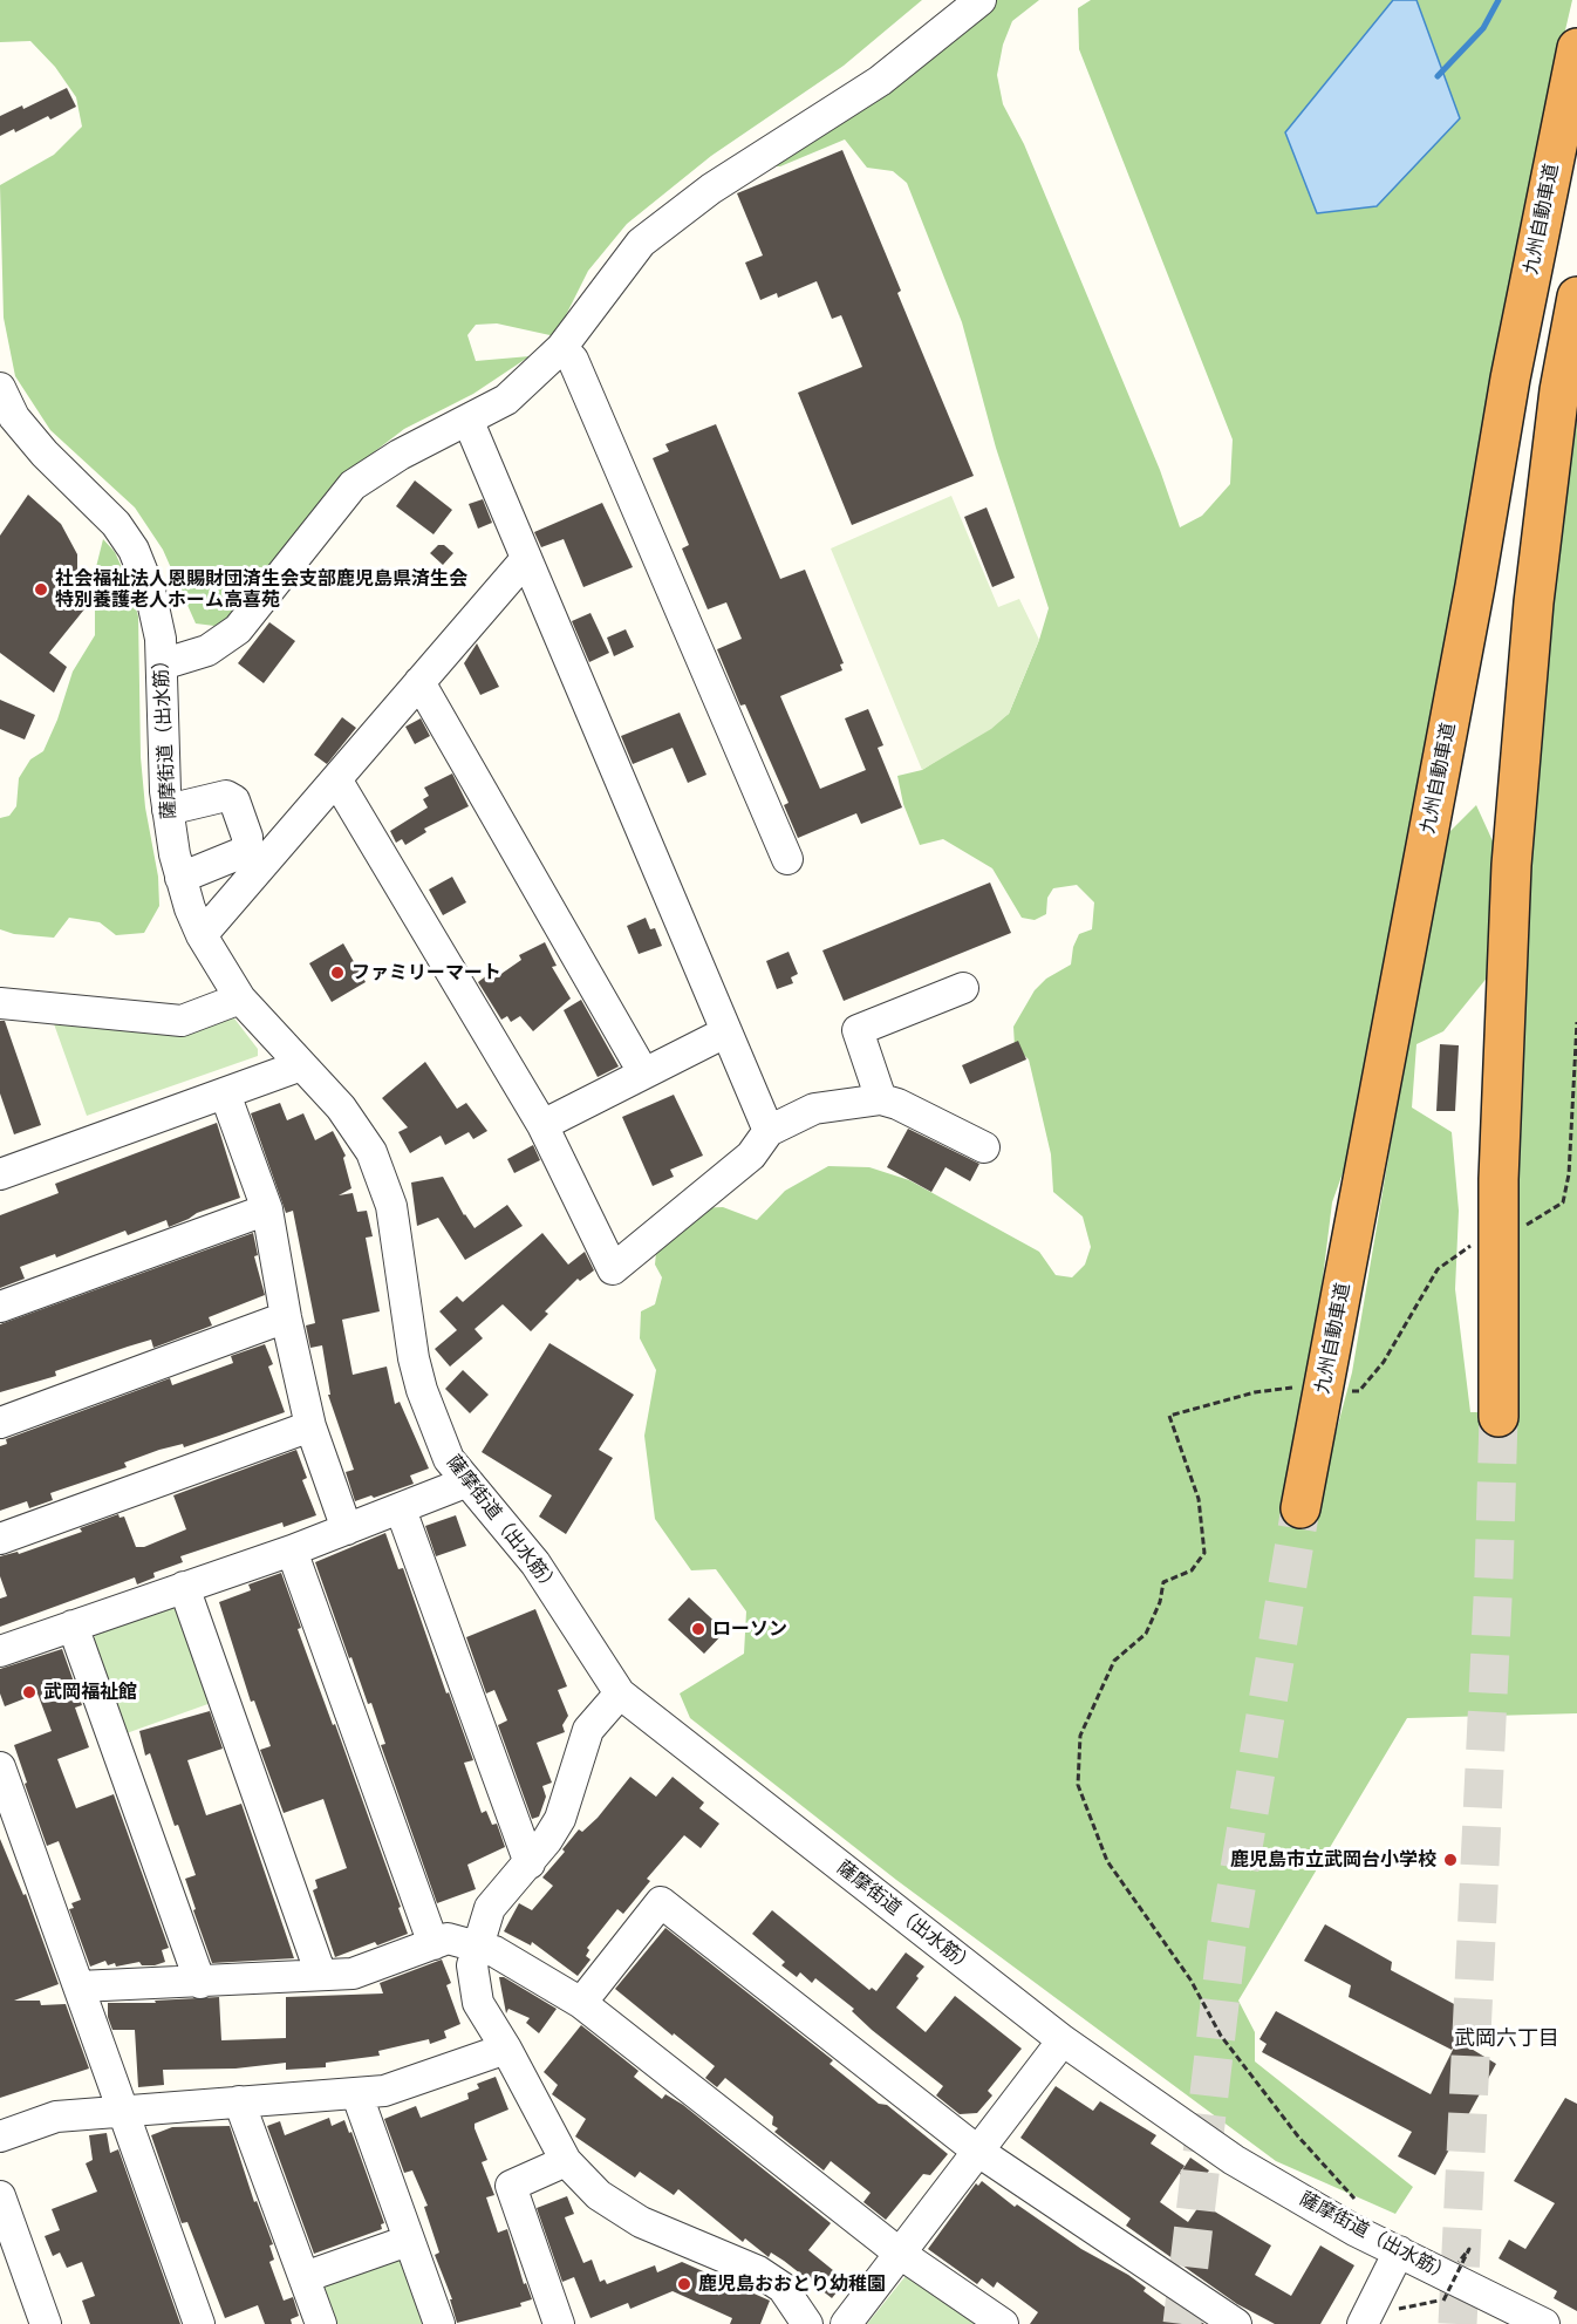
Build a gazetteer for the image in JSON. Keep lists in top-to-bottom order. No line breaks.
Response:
{"streets":{"highway":["九州自動車道"],"street":["薩摩街道（出水筋）"]},"districts":["武岡六丁目"],"places":["社会福祉法人恩賜財団済生会支部鹿児島県済生会 特別養護老人ホーム高喜苑","ファミリーマート","ローソン","武岡福祉館","鹿児島市立武岡台小学校","鹿児島おおとり幼稚園"]}
